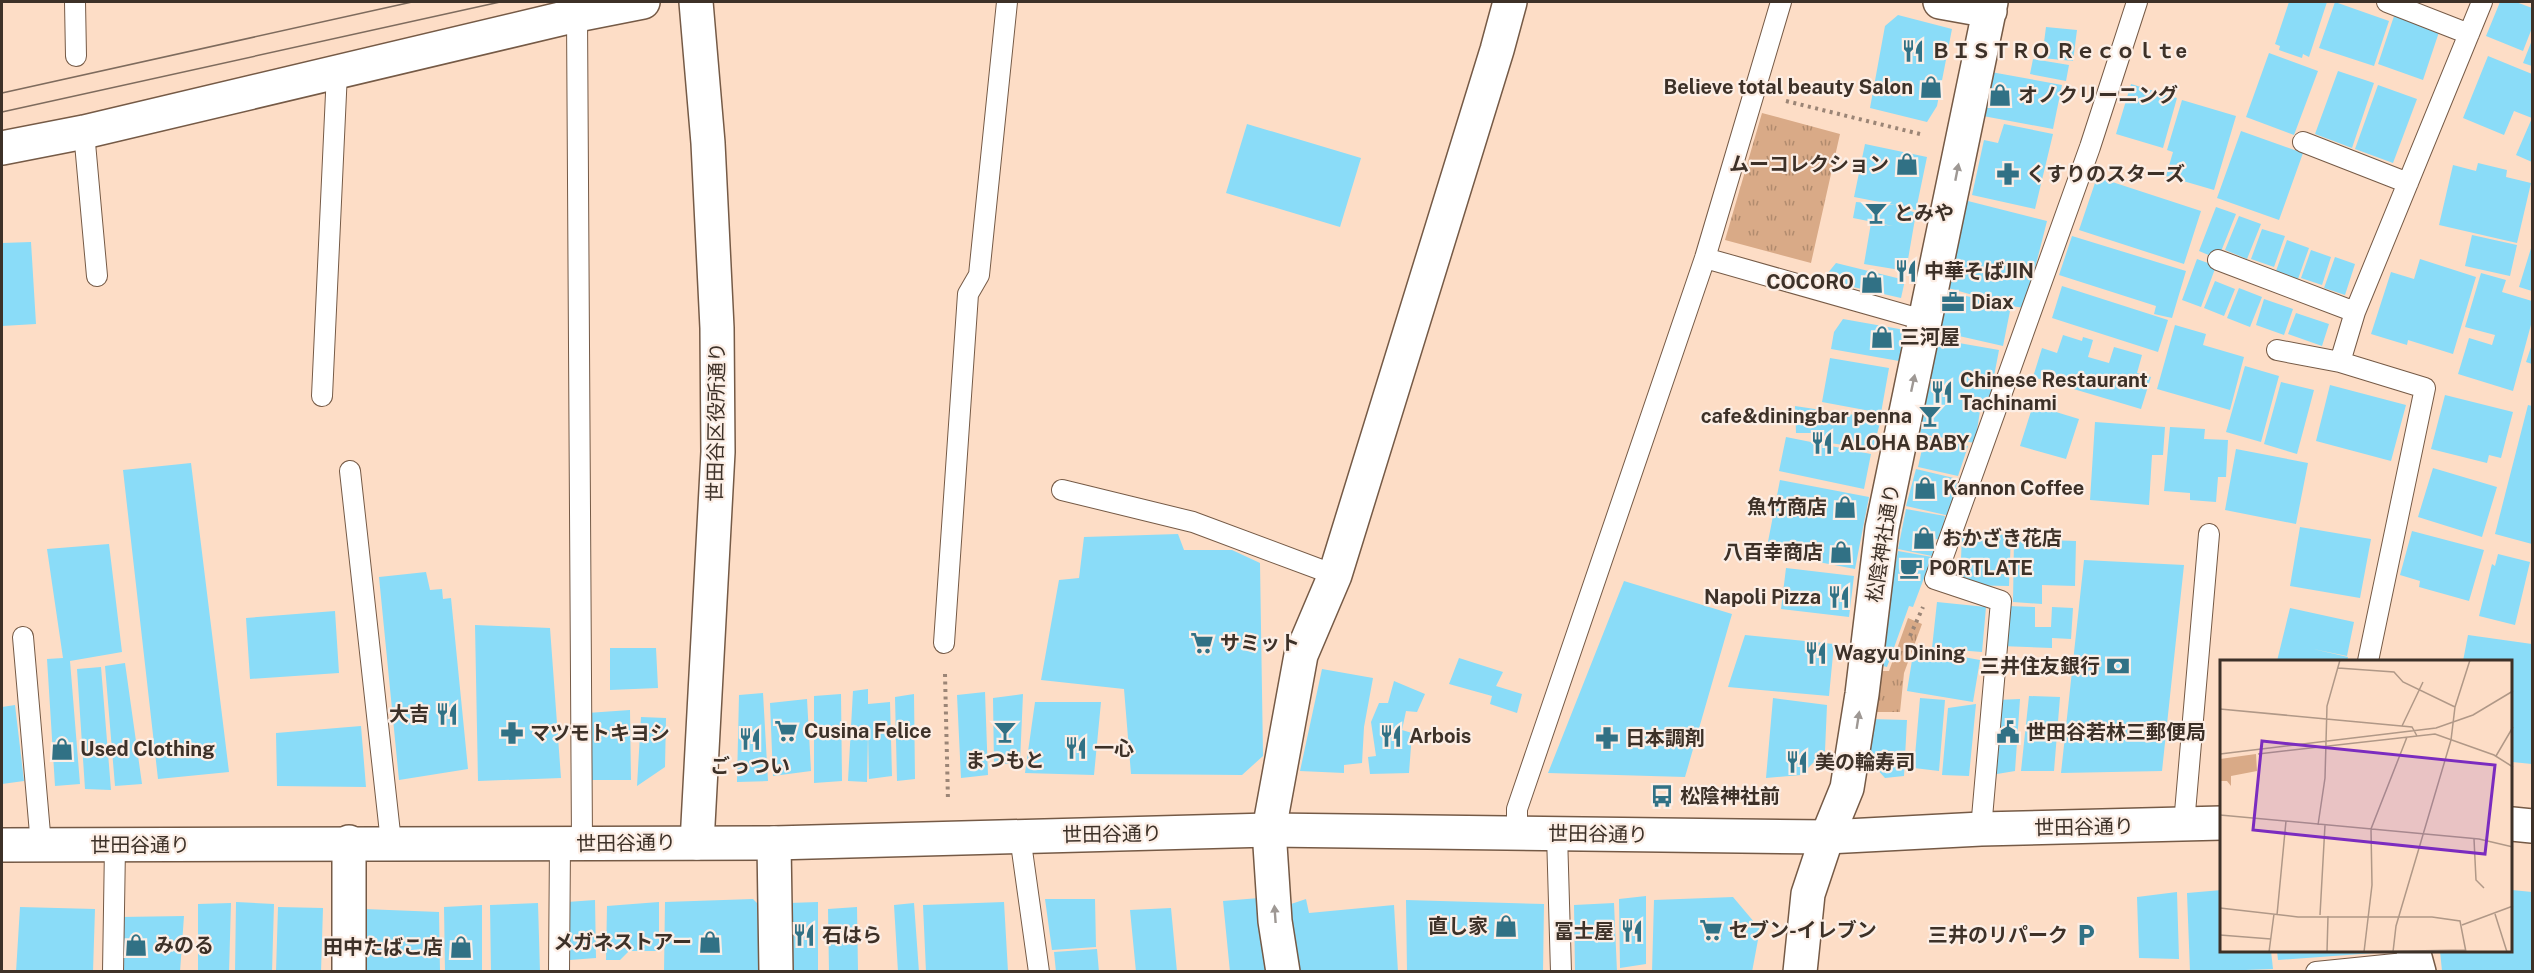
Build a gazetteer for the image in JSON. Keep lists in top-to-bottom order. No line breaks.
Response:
{"streets":{"street":["世田谷区役所通り","松陰神社通り","世田谷通り"]},"crossings":[["世田谷区役所通り","世田谷通り"],["松陰神社通り","世田谷通り"]],"one_way":["松陰神社通り"],"places":{"restaurant":["ＢＩＳＴＲＯ Ｒｅｃｏｌｔe","中華そばJIN","Chinese Restaurant Tachinami","ALOHA BABY","Napoli Pizza","Wagyu Dining","大吉","Arbois","ごっつい","一心","美の輪寿司","冨士屋","石はら"],"shop":["Believe total beauty Salon","オノクリーニング","ムーコレクション","COCORO","三河屋","Kannon Coffee","魚竹商店","おかざき花店","八百幸商店","Used Clothing","直し家","メガネストアー","みのる","田中たばこ店"],"pharmacy":["くすりのスターズ","マツモトキヨシ","日本調剤"],"bar":["とみや","cafe&diningbar penna","まつもと"],"office":["Diax"],"cafe":["PORTLATE"],"supermarket":["サミット","Cusina Felice","セブン-イレブン"],"bank":["三井住友銀行"],"public building":["世田谷若林三郵便局"],"bus stop":["松陰神社前"],"parking":["三井のリパーク"]}}
